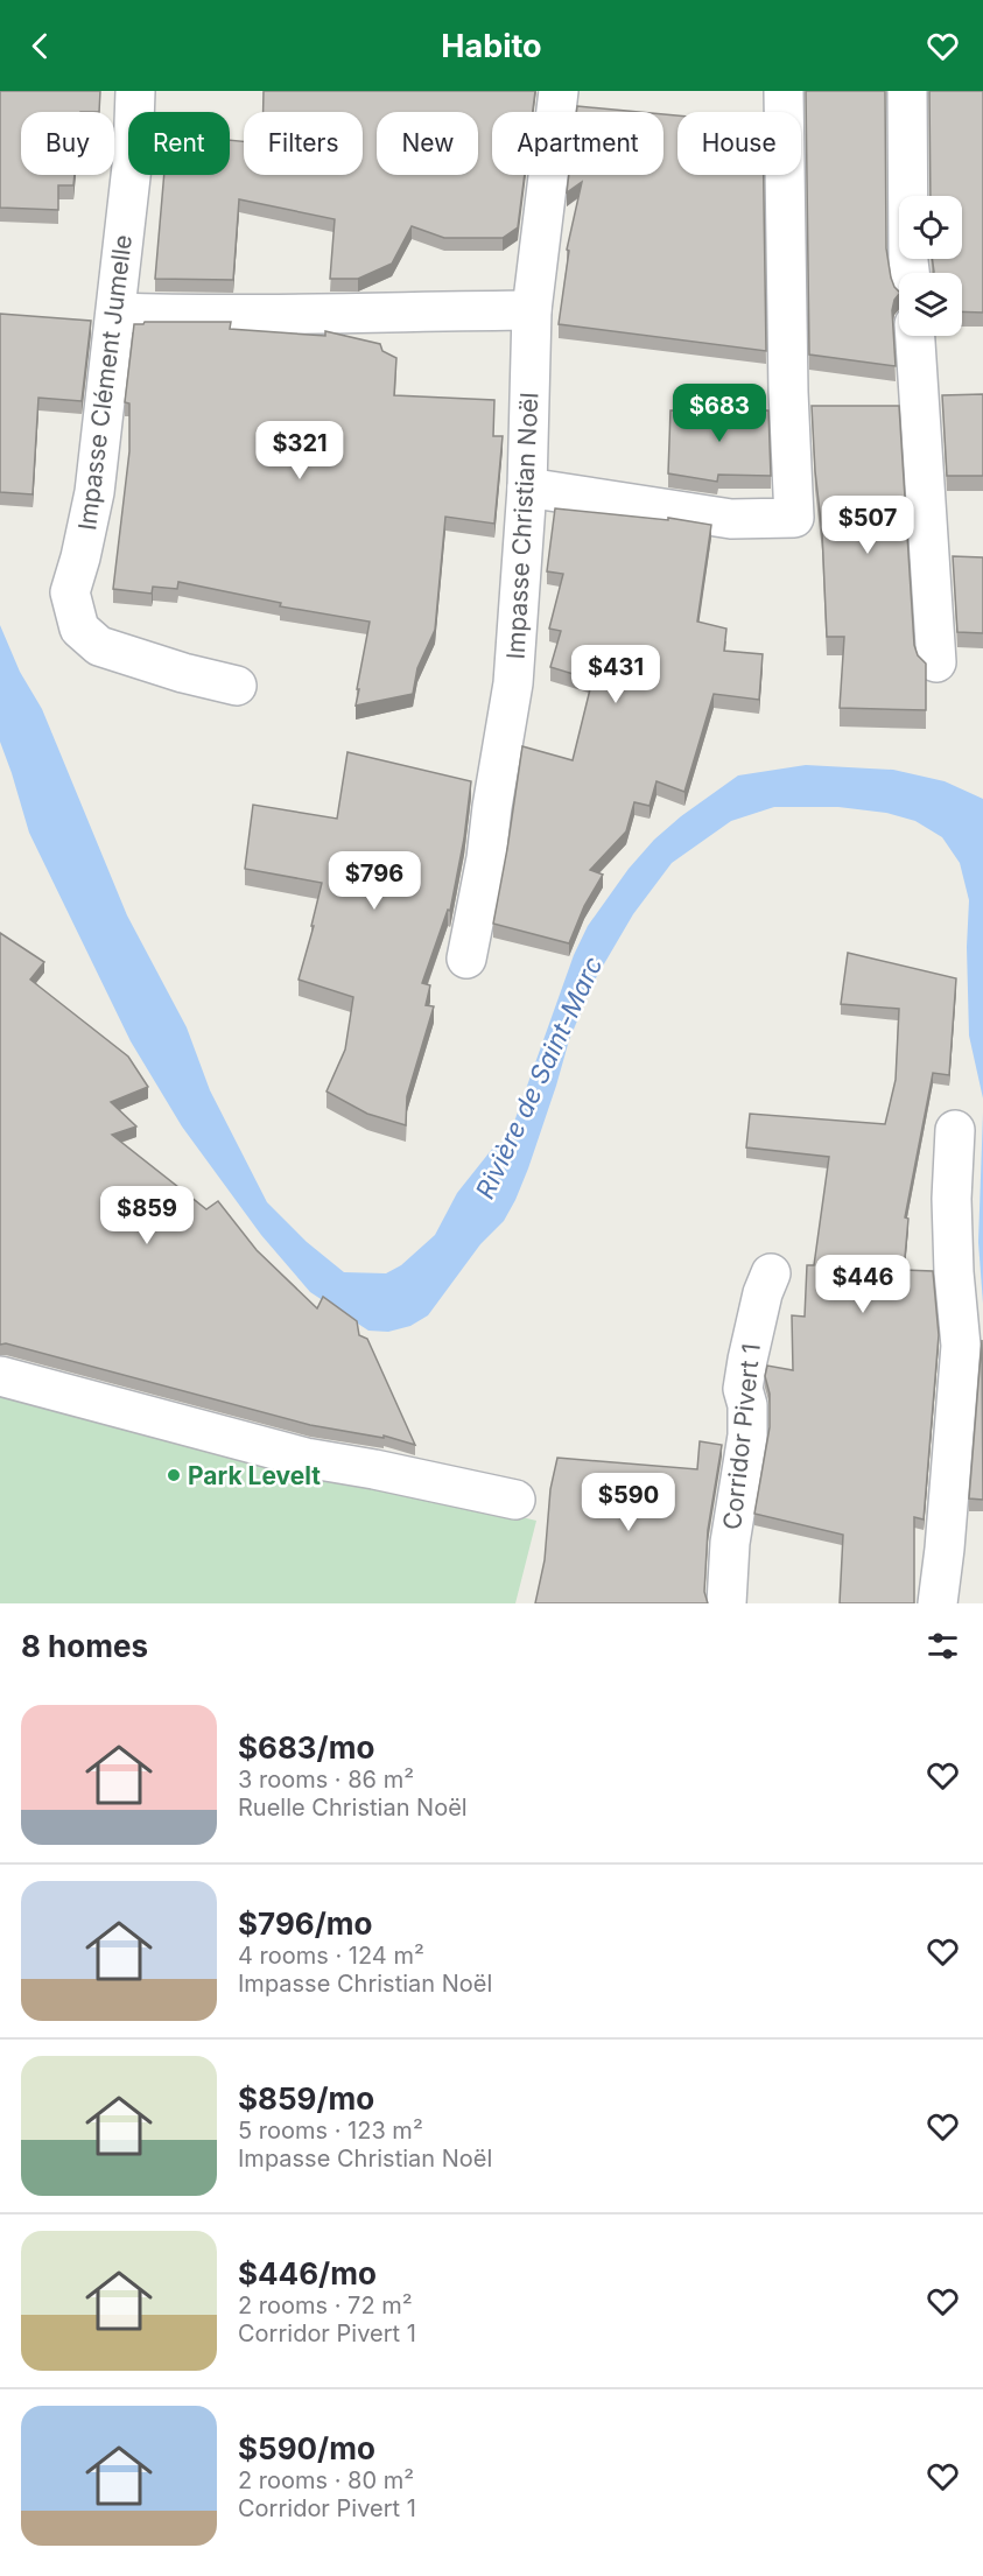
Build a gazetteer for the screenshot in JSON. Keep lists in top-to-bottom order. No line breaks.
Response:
{"streets":{"street":["Impasse Clément Jumelle","Impasse Christian Noël","Corridor Pivert 1"]},"water":["Rivière de Saint-Marc"],"places":["Park Levelt"],"page":{"header":"Habito","chip":["Buy","Rent","Filters","New","Apartment","House"],"price":["$683","$321","$507","$431","$796","$859","$446","$590"],"heading":"8 homes","list":[{"name":"$683/mo","note":"3 rooms · 86 m² · Ruelle Christian Noël"},{"name":"$796/mo","note":"4 rooms · 124 m² · Impasse Christian Noël"},{"name":"$859/mo","note":"5 rooms · 123 m² · Impasse Christian Noël"},{"name":"$446/mo","note":"2 rooms · 72 m² · Corridor Pivert 1"},{"name":"$590/mo","note":"2 rooms · 80 m² · Corridor Pivert 1"}]}}
